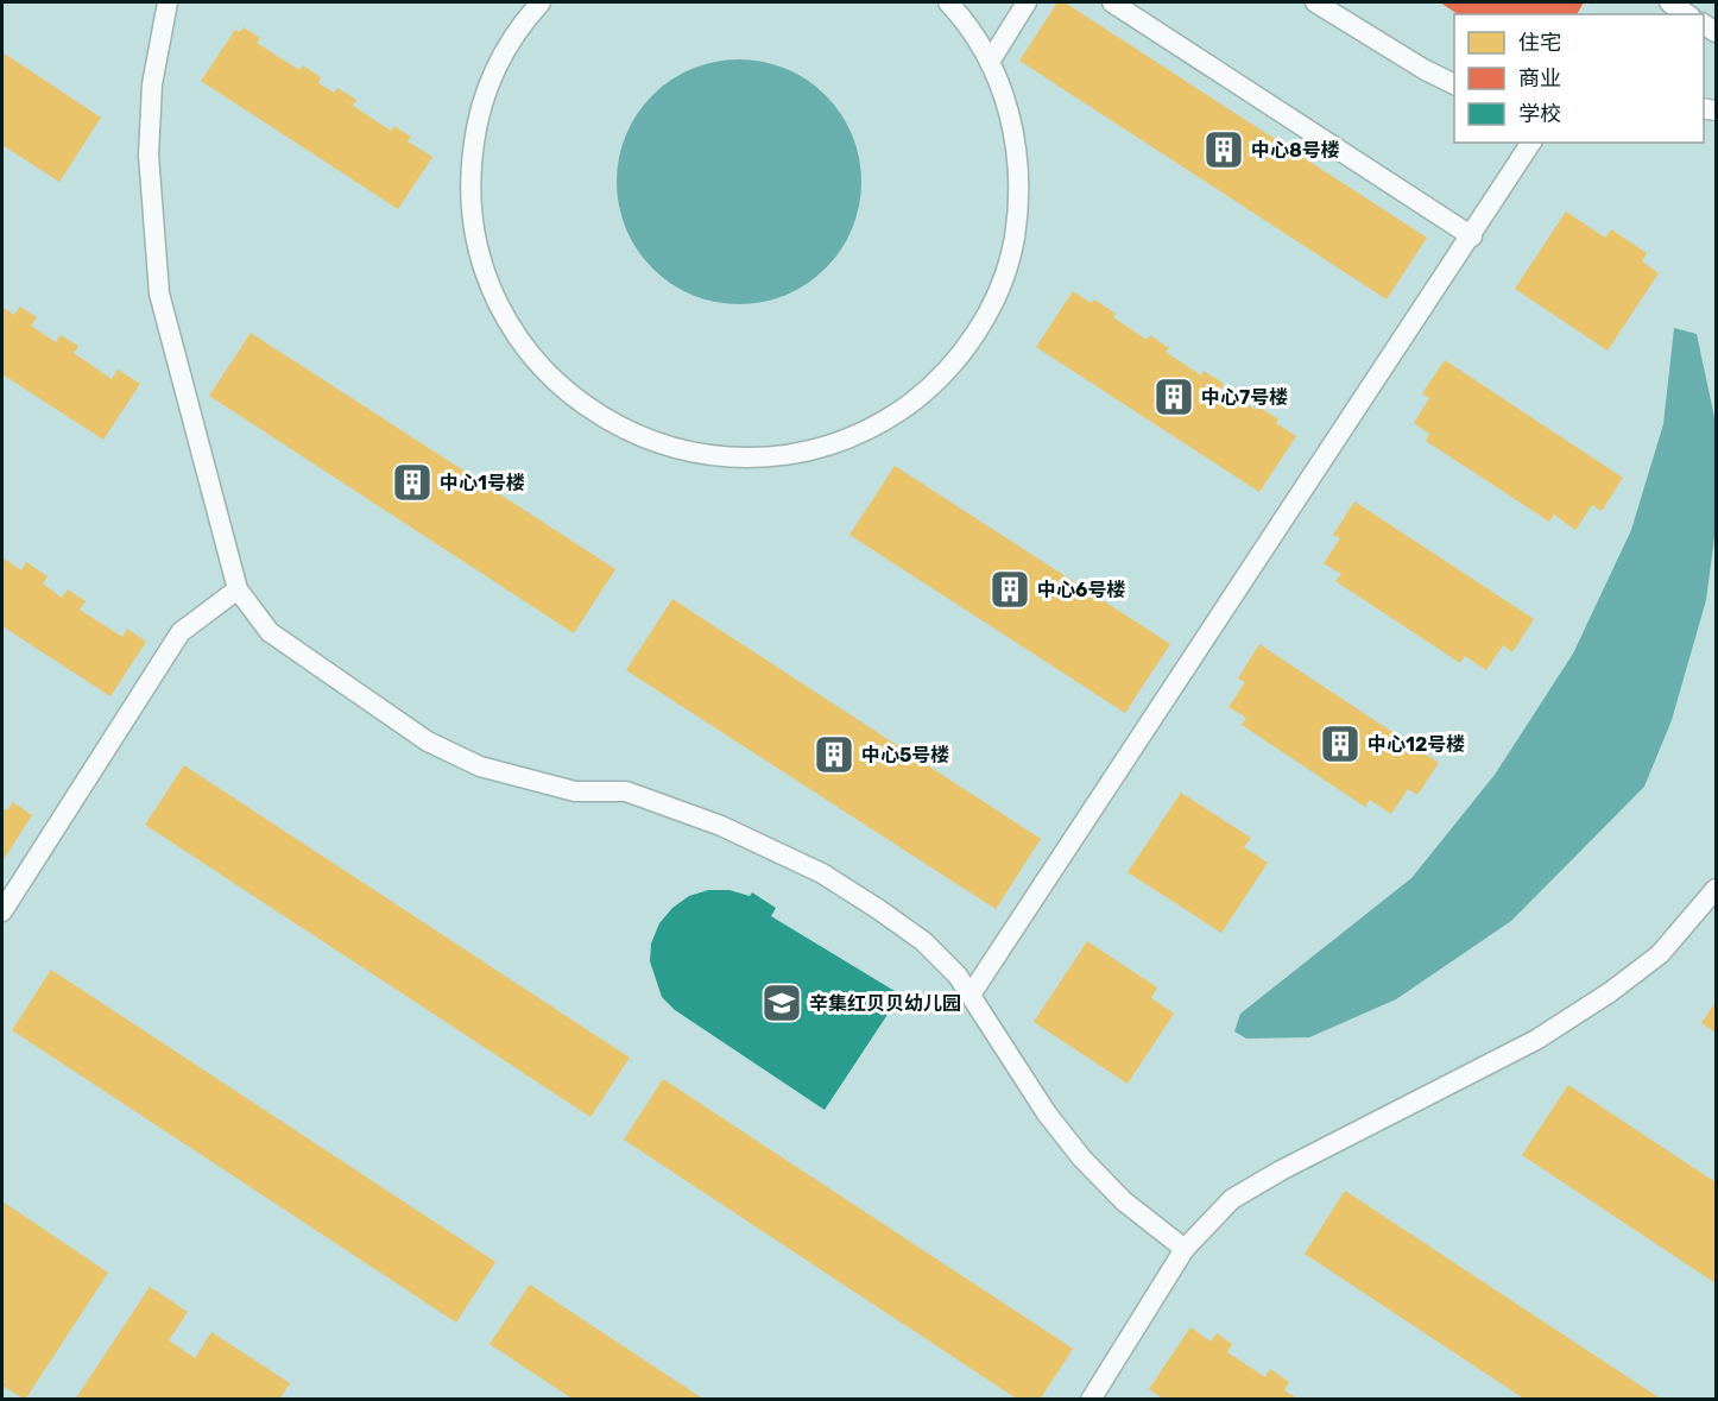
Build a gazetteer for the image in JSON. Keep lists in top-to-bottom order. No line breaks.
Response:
{"places":{"building":["中心8号楼","中心7号楼","中心1号楼","中心6号楼","中心12号楼","中心5号楼"],"school or university":["辛集红贝贝幼儿园"]},"legend":["住宅","商业","学校"]}
